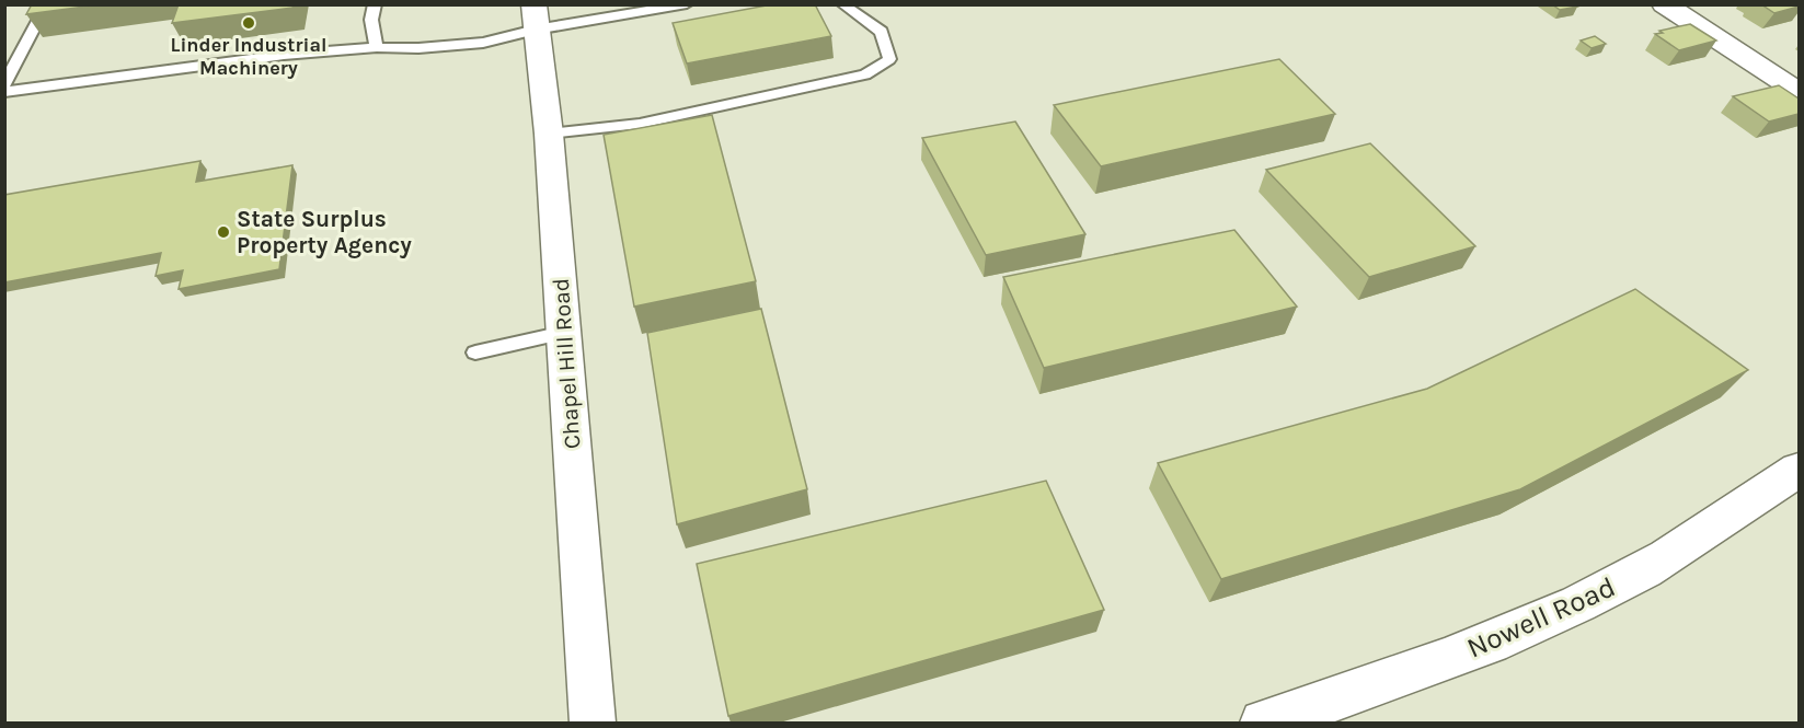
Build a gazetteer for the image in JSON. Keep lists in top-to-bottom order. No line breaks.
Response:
{"streets":{"main road":["Chapel Hill Road","Nowell Road"]},"places":["Linder Industrial Machinery","State Surplus Property Agency"]}
